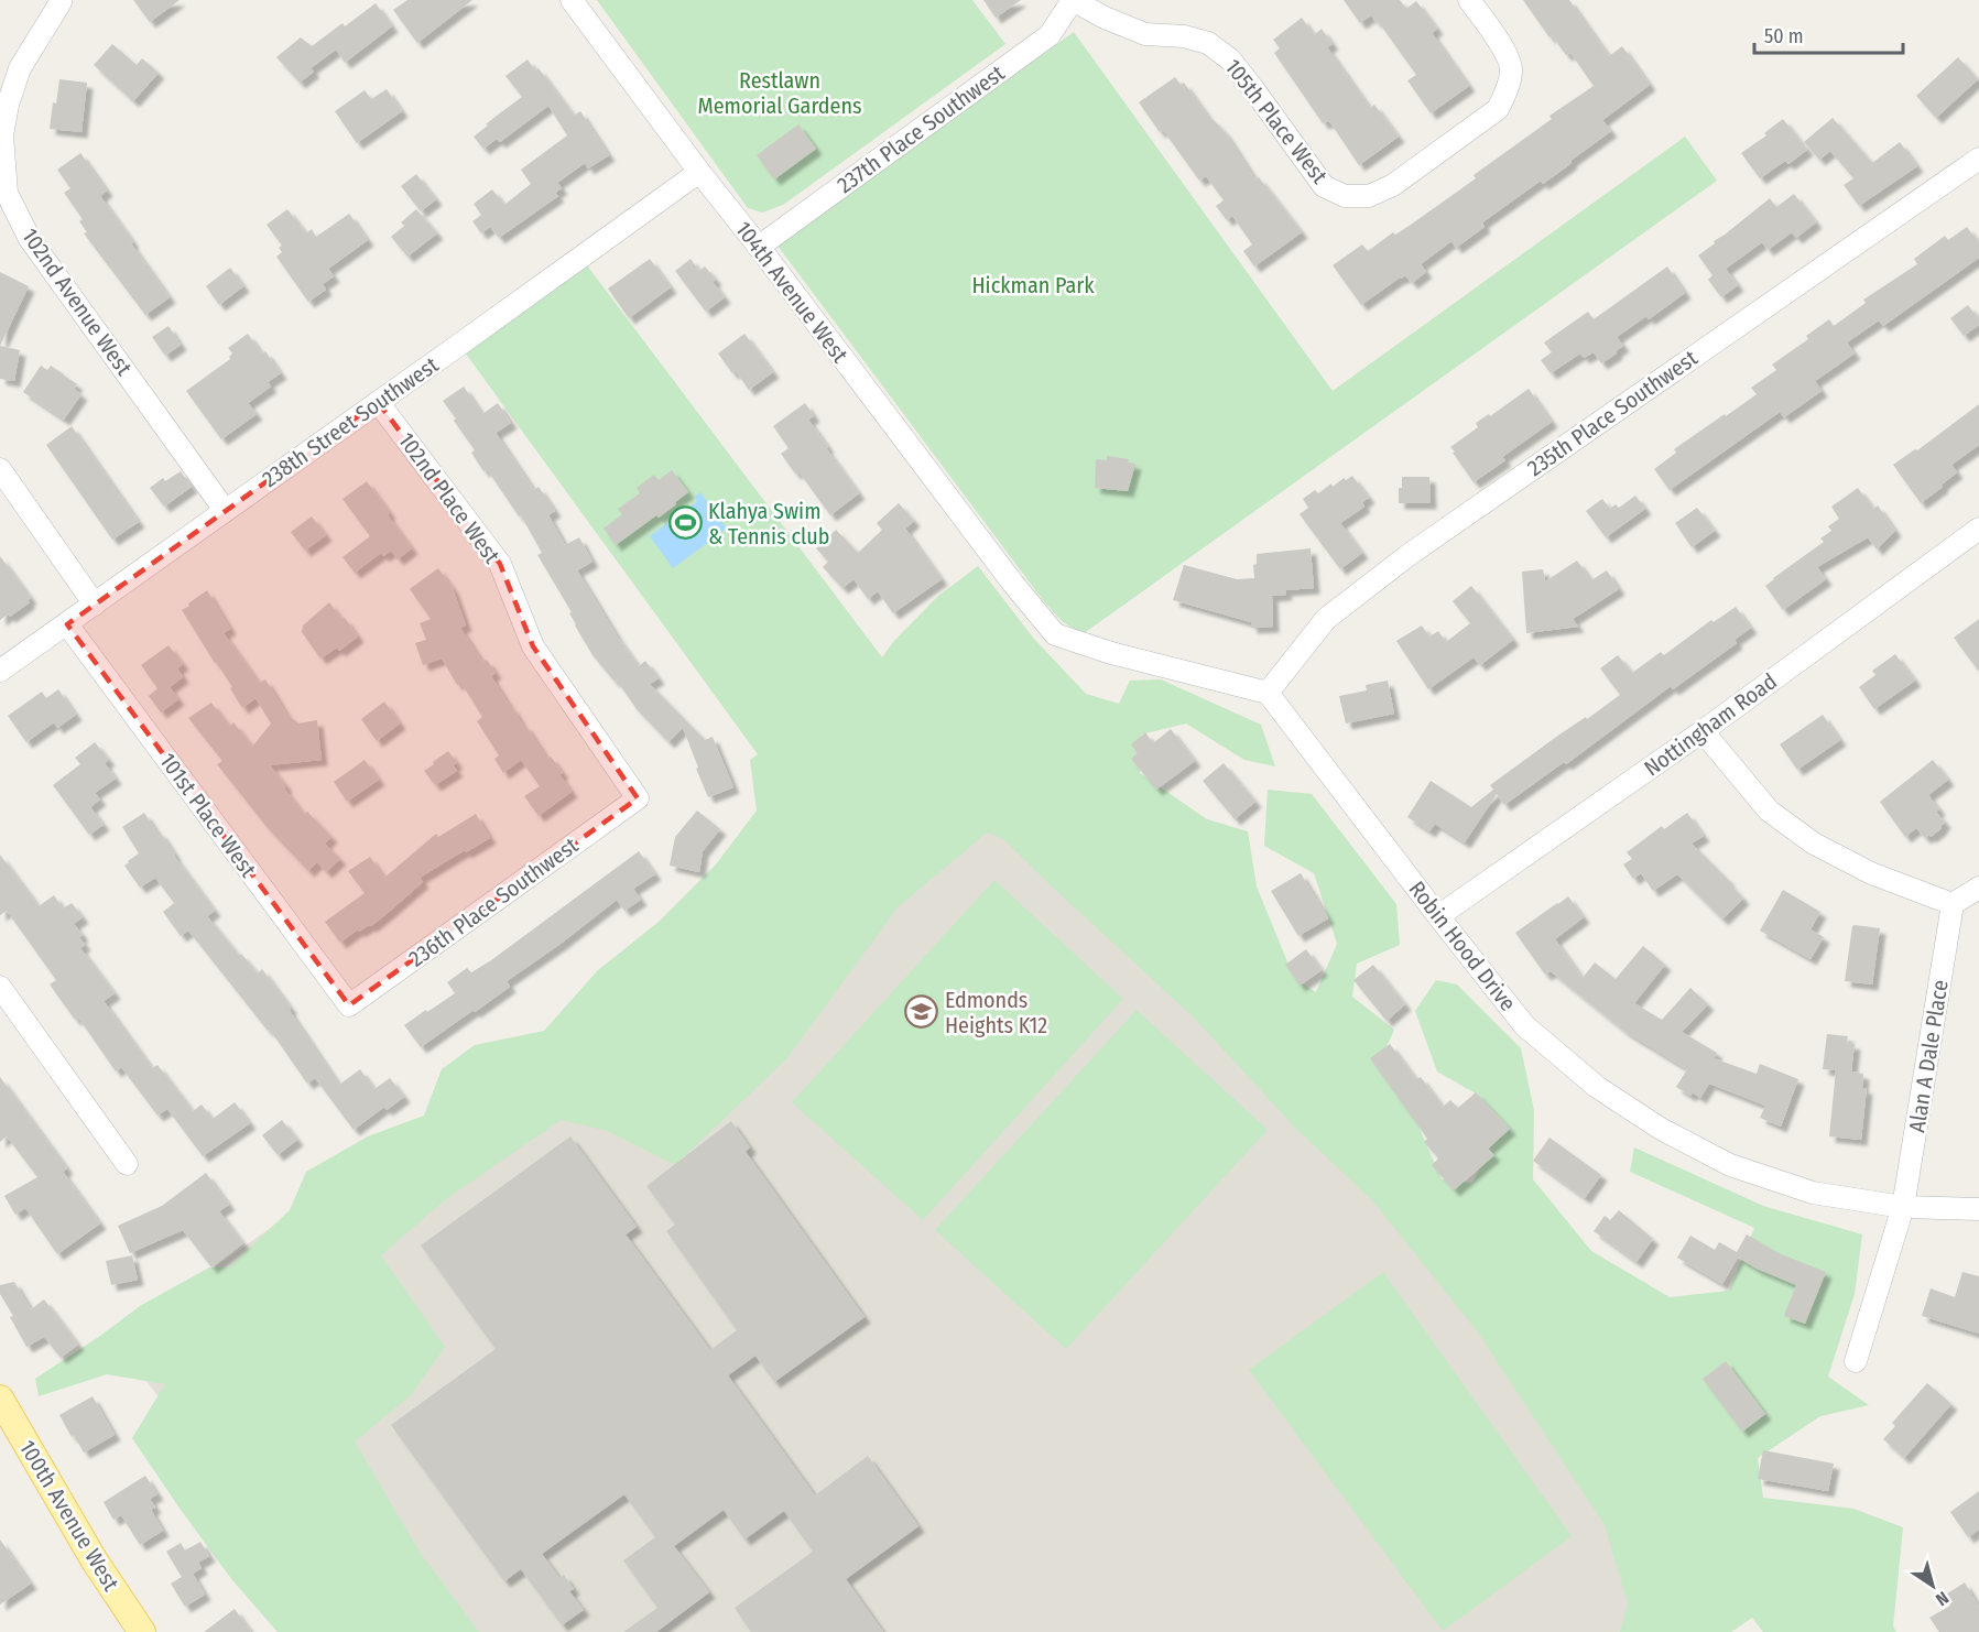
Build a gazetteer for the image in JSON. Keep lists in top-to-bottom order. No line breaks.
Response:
{"streets":{"main road":["100th Avenue West"],"street":["105th Place West","237th Place Southwest","104th Avenue West","102nd Avenue West","235th Place Southwest","238th Street Southwest","102nd Place West","Nottingham Road","101st Place West","236th Place Southwest","Robin Hood Drive","Alan A Dale Place"]},"crossings":[["105th Place West","237th Place Southwest"],["237th Place Southwest","104th Avenue West"],["104th Avenue West","235th Place Southwest"],["104th Avenue West","238th Street Southwest"],["104th Avenue West","Robin Hood Drive"],["102nd Avenue West","238th Street Southwest"],["235th Place Southwest","Robin Hood Drive"],["238th Street Southwest","102nd Place West"],["238th Street Southwest","101st Place West"],["102nd Place West","236th Place Southwest"],["Nottingham Road","Robin Hood Drive"],["101st Place West","236th Place Southwest"],["Robin Hood Drive","Alan A Dale Place"]],"parks":["Restlawn Memorial Gardens","Hickman Park"],"places":{"sports":["Klahya Swim & Tennis club"],"school or university":["Edmonds Heights K12"]},"scale_bar":"50 m","north":"bottom right"}
